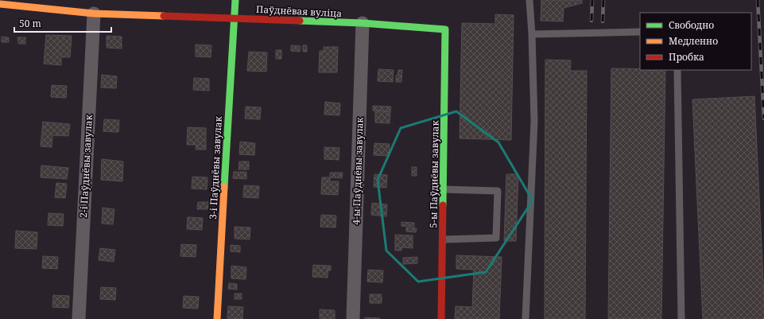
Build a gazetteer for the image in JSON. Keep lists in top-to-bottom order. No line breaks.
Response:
{"streets":{"street":["Паўднёвая вуліца","2-і Паўднёвы завулак","3-і Паўднёвы завулак","4-ы Паўднёвы завулак","5-ы Паўднёвы завулак"]},"crossings":[["Паўднёвая вуліца","2-і Паўднёвы завулак"],["Паўднёвая вуліца","3-і Паўднёвы завулак"],["Паўднёвая вуліца","4-ы Паўднёвы завулак"],["Паўднёвая вуліца","5-ы Паўднёвы завулак"]],"legend":["Свободно","Медленно","Пробка"],"scale_bar":"50 m"}
